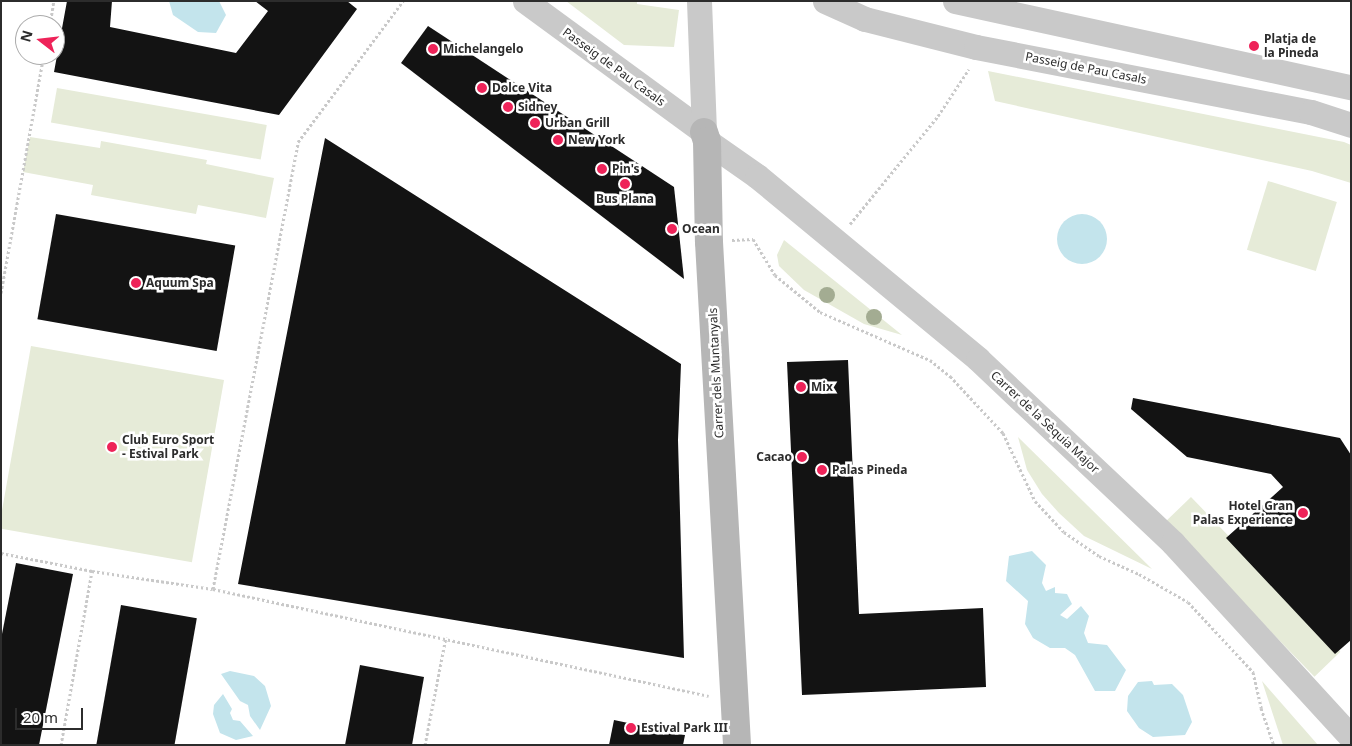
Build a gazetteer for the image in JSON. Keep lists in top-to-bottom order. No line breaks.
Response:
{"streets":{"street":["Passeig de Pau Casals","Carrer dels Muntanyals","Carrer de la Sèquia Major"]},"crossings":[["Passeig de Pau Casals","Carrer dels Muntanyals"],["Passeig de Pau Casals","Carrer de la Sèquia Major"],["Carrer dels Muntanyals","Carrer de la Sèquia Major"]],"places":["Platja de la Pineda","Michelangelo","Dolce Vita","Sidney","Urban Grill","New York","Pin's","Bus Plana","Ocean","Aquum Spa","Mix","Club Euro Sport - Estival Park","Cacao","Palas Pineda","Hotel Gran Palas Experience","Estival Park III"],"scale_bar":"20 m","north":"left"}
